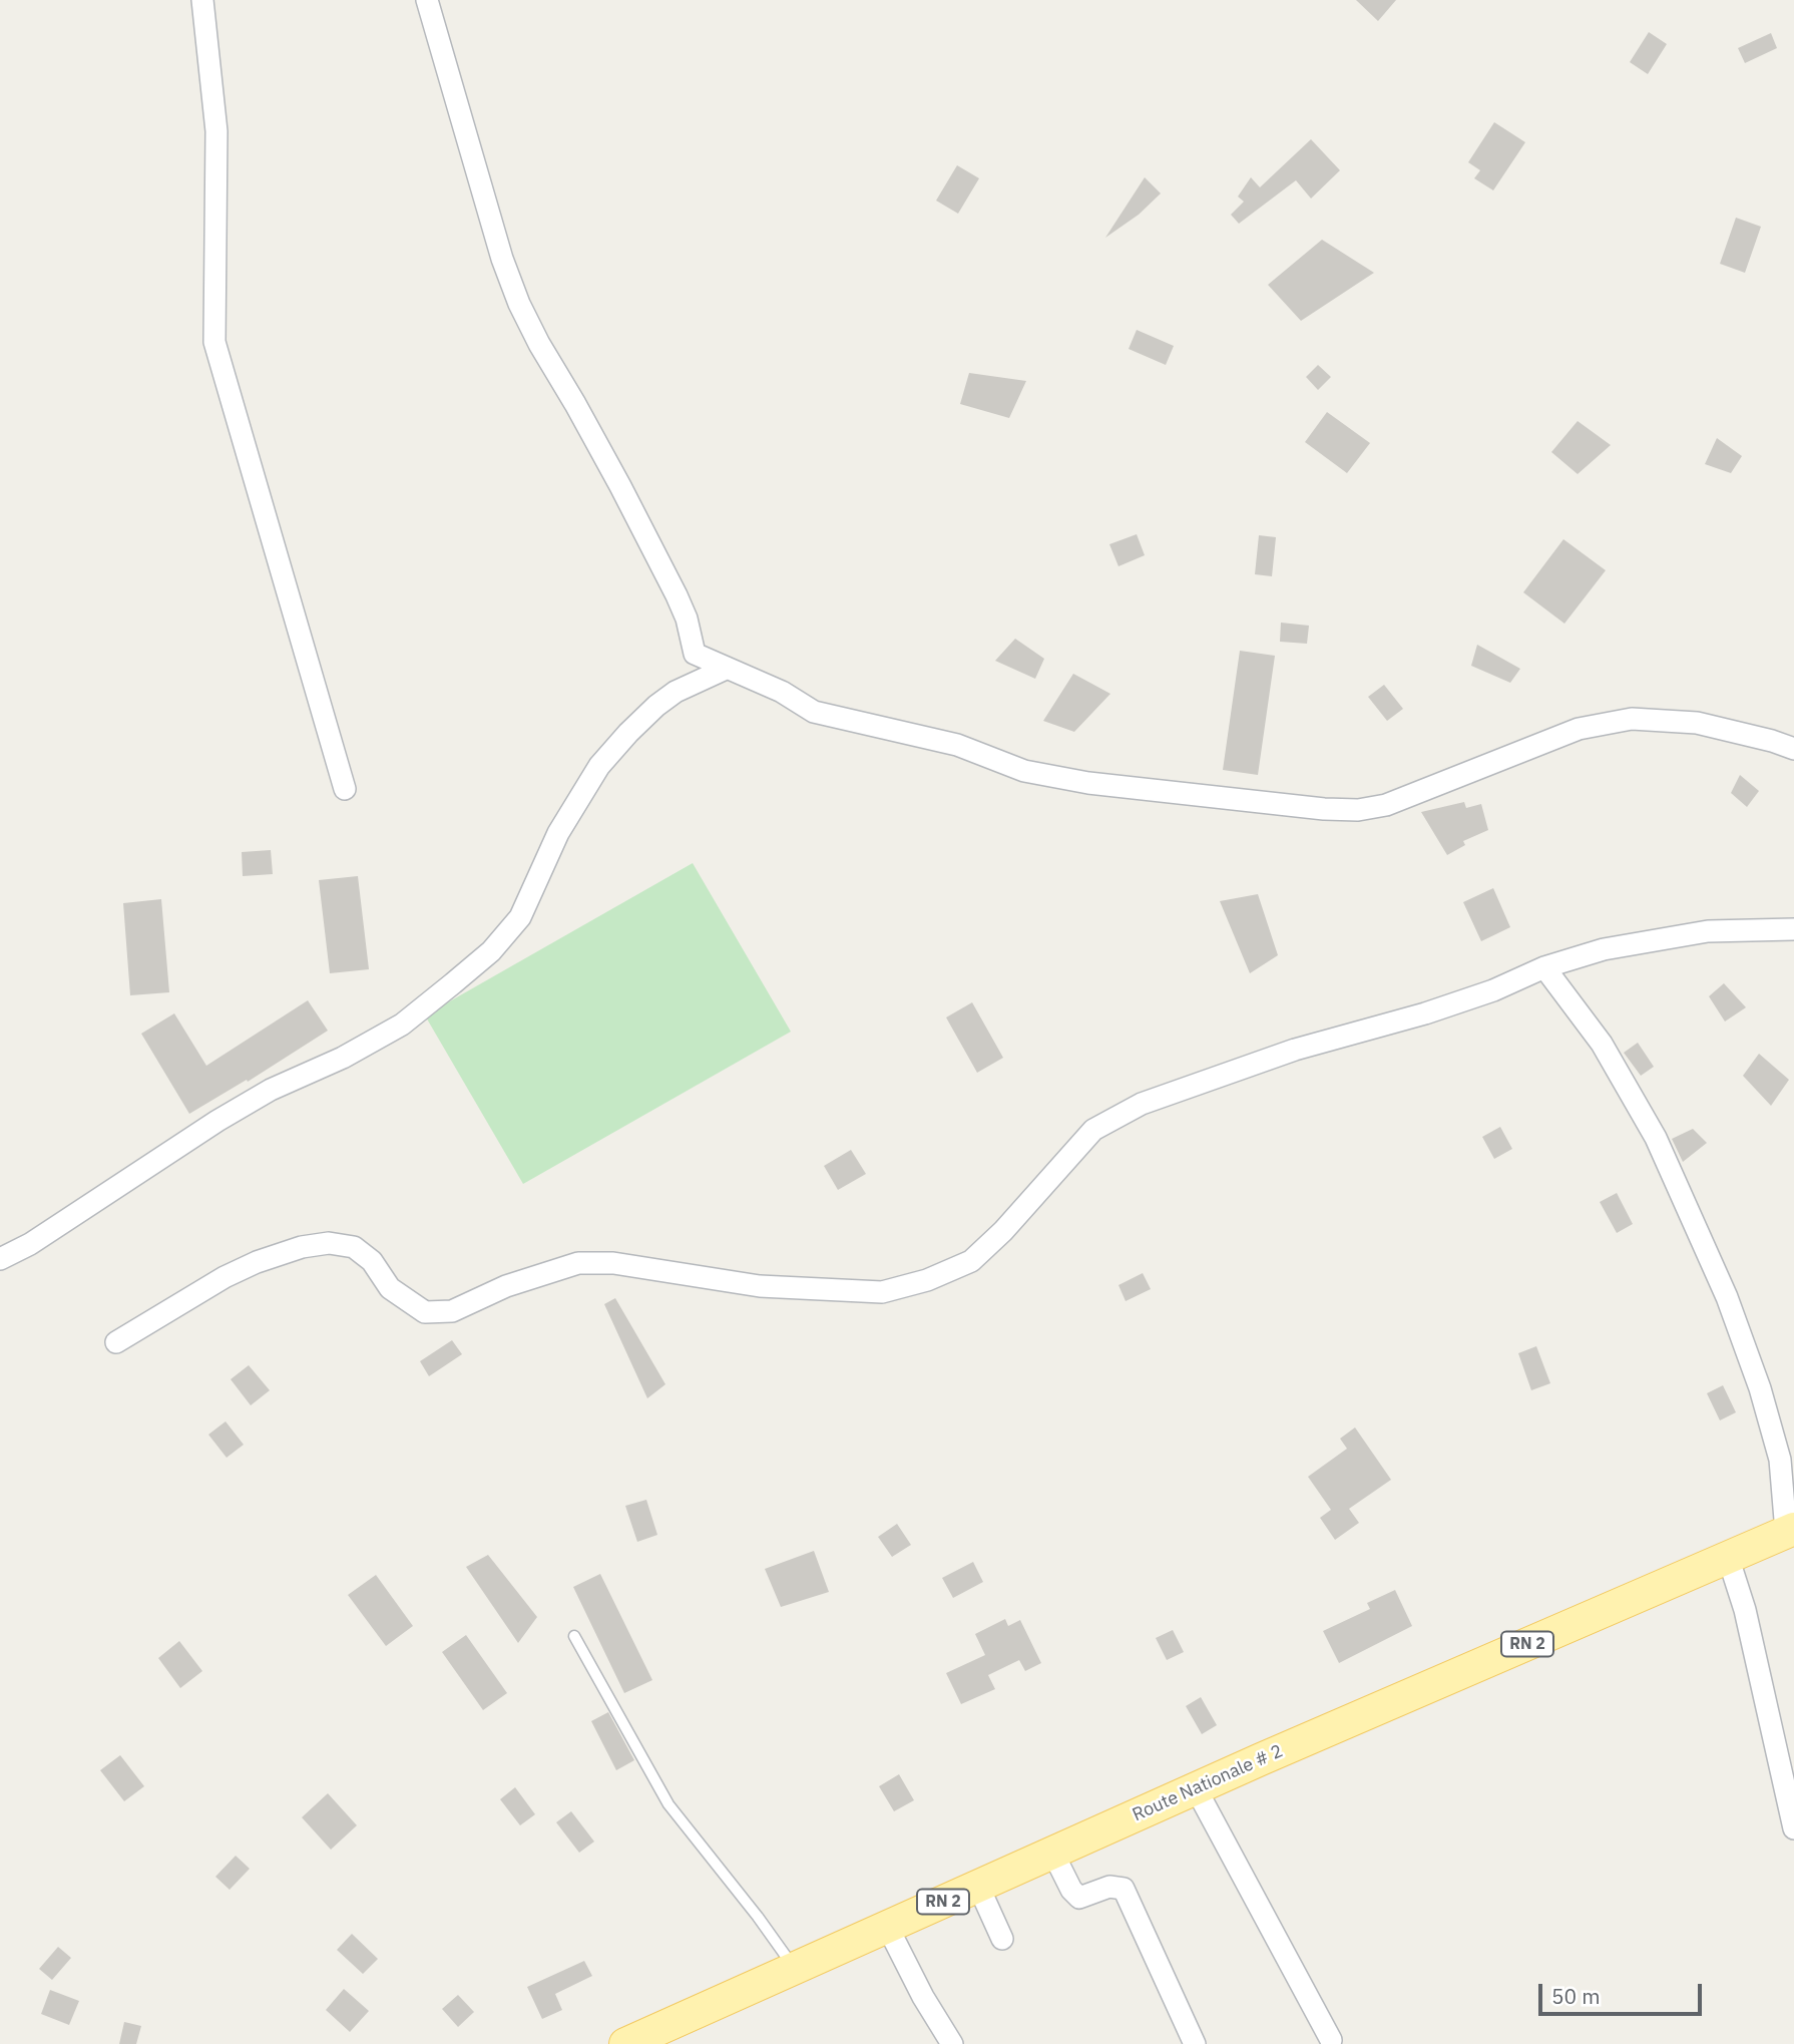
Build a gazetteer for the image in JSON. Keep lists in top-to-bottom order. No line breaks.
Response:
{"streets":{"main road":["RN 2","Route Nationale # 2"]},"scale_bar":"50 m"}
